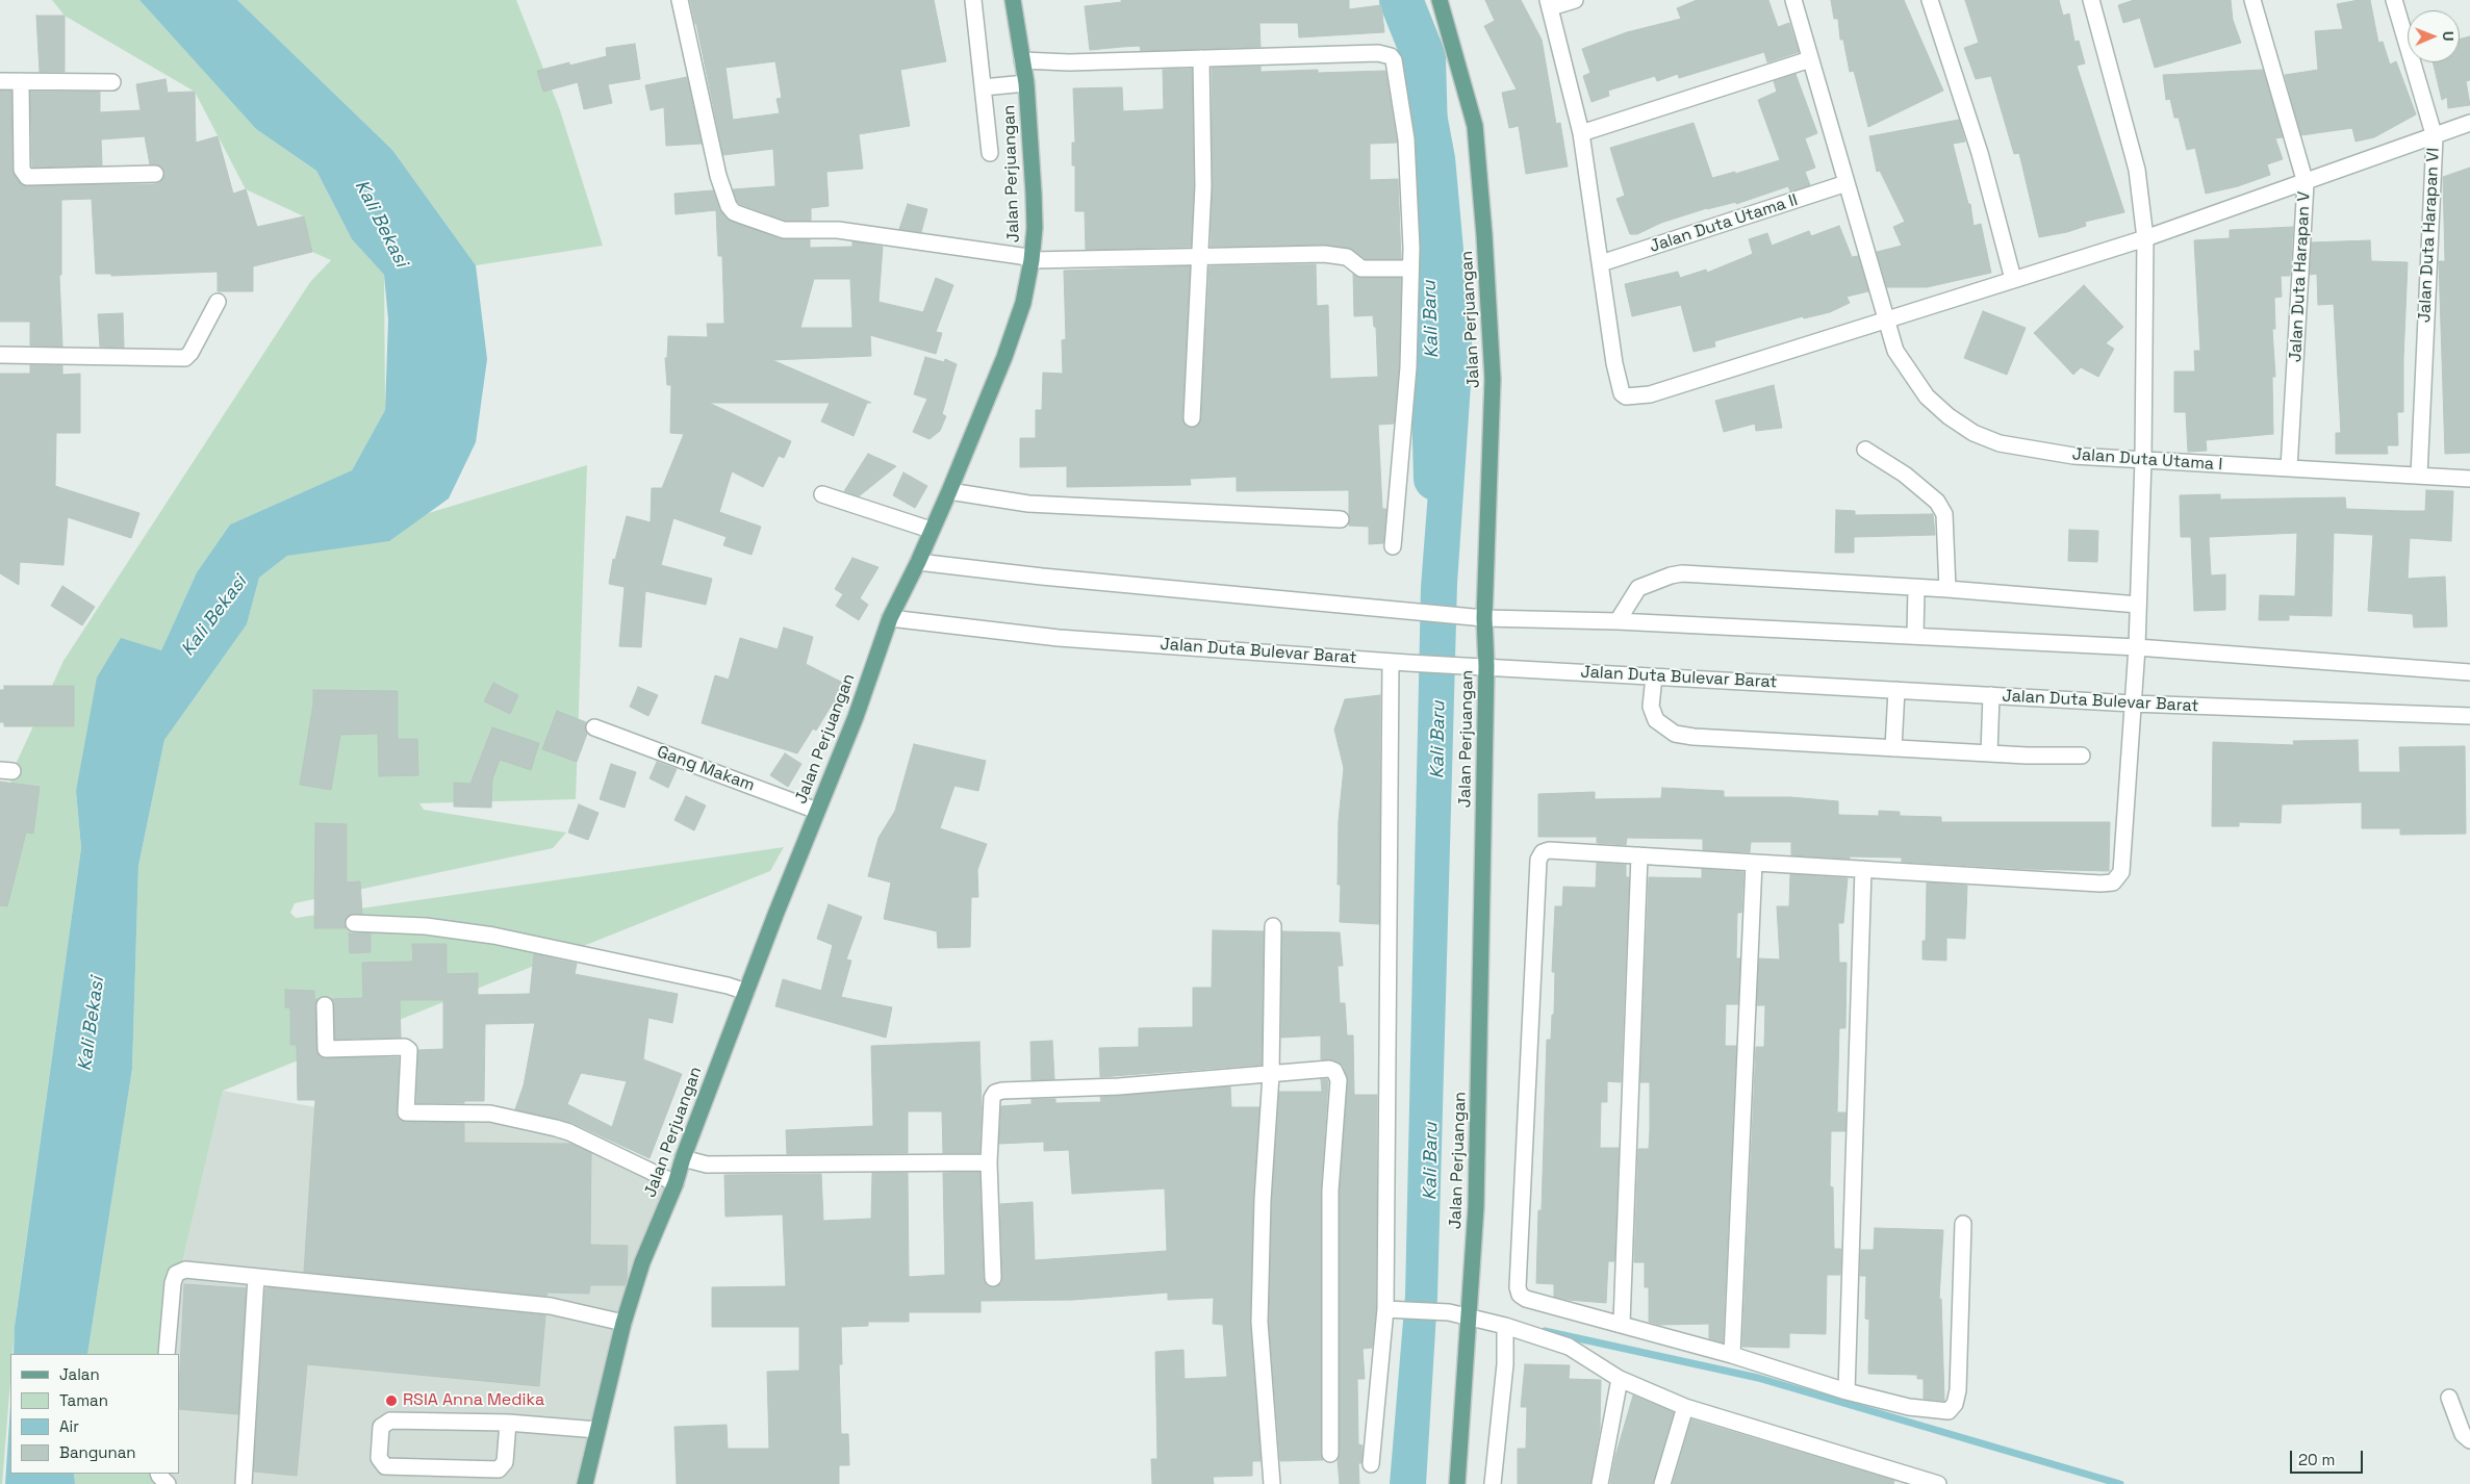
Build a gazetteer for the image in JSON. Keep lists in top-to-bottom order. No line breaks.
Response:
{"streets":{"main road":["Jalan Perjuangan"],"street":["Jalan Duta Utama II","Jalan Duta Harapan VI","Jalan Duta Harapan V","Jalan Duta Utama I","Jalan Duta Bulevar Barat","Gang Makam"]},"crossings":[["Jalan Perjuangan","Jalan Duta Bulevar Barat"],["Jalan Perjuangan","Gang Makam"],["Jalan Duta Utama II","Jalan Duta Utama I"],["Jalan Duta Harapan VI","Jalan Duta Utama I"],["Jalan Duta Harapan V","Jalan Duta Utama I"]],"water":["Kali Bekasi","Kali Baru"],"places":["RSIA Anna Medika"],"legend":["Jalan","Taman","Air","Bangunan"],"scale_bar":"20 m","north":"right"}
